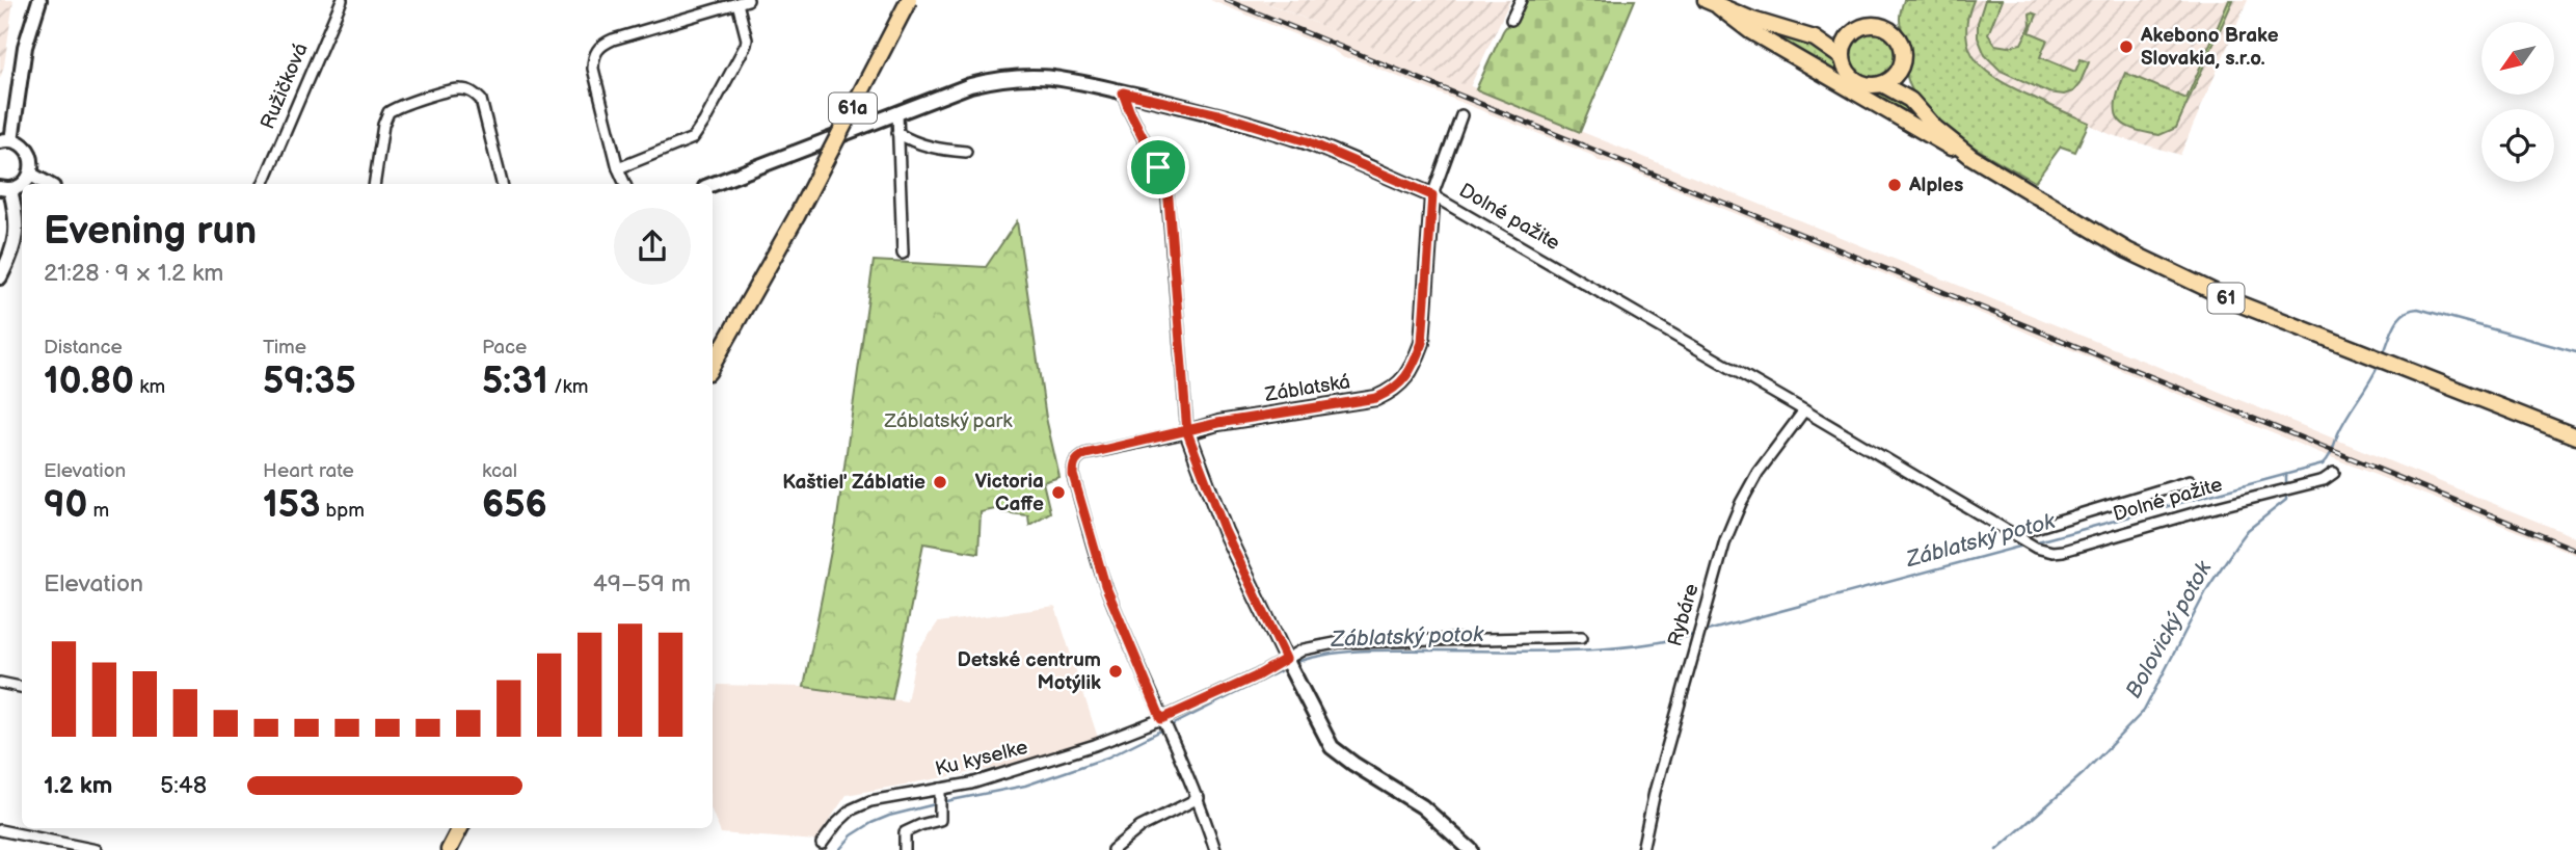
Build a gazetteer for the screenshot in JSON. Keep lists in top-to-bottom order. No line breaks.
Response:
{"streets":{"main road":["61a","61"],"street":["Ružičková","Dolné pažite","Záblatská","Rybáre","Ku kyselke"]},"crossings":[["Dolné pažite","Záblatská"],["Dolné pažite","Rybáre"]],"water":["Záblatský potok","Bolovický potok"],"parks":["Záblatský park"],"places":["Akebono Brake Slovakia, s.r.o.","Alples","Kaštieľ Záblatie","Victoria Caffe","Detské centrum Motýlik"],"north":"bottom left","page":{"heading":["Evening run","21:28 · 9 × 1.2 km"],"stats":[["Distance","10.80 km"],["Time","59:35"],["Pace","5:31 /km"],["Elevation","90 m"],["Heart rate","153 bpm"],["kcal","656"]],"chart":["Elevation","49–59 m"],"list":[{"name":"1.2 km","note":"5:48"}]}}
